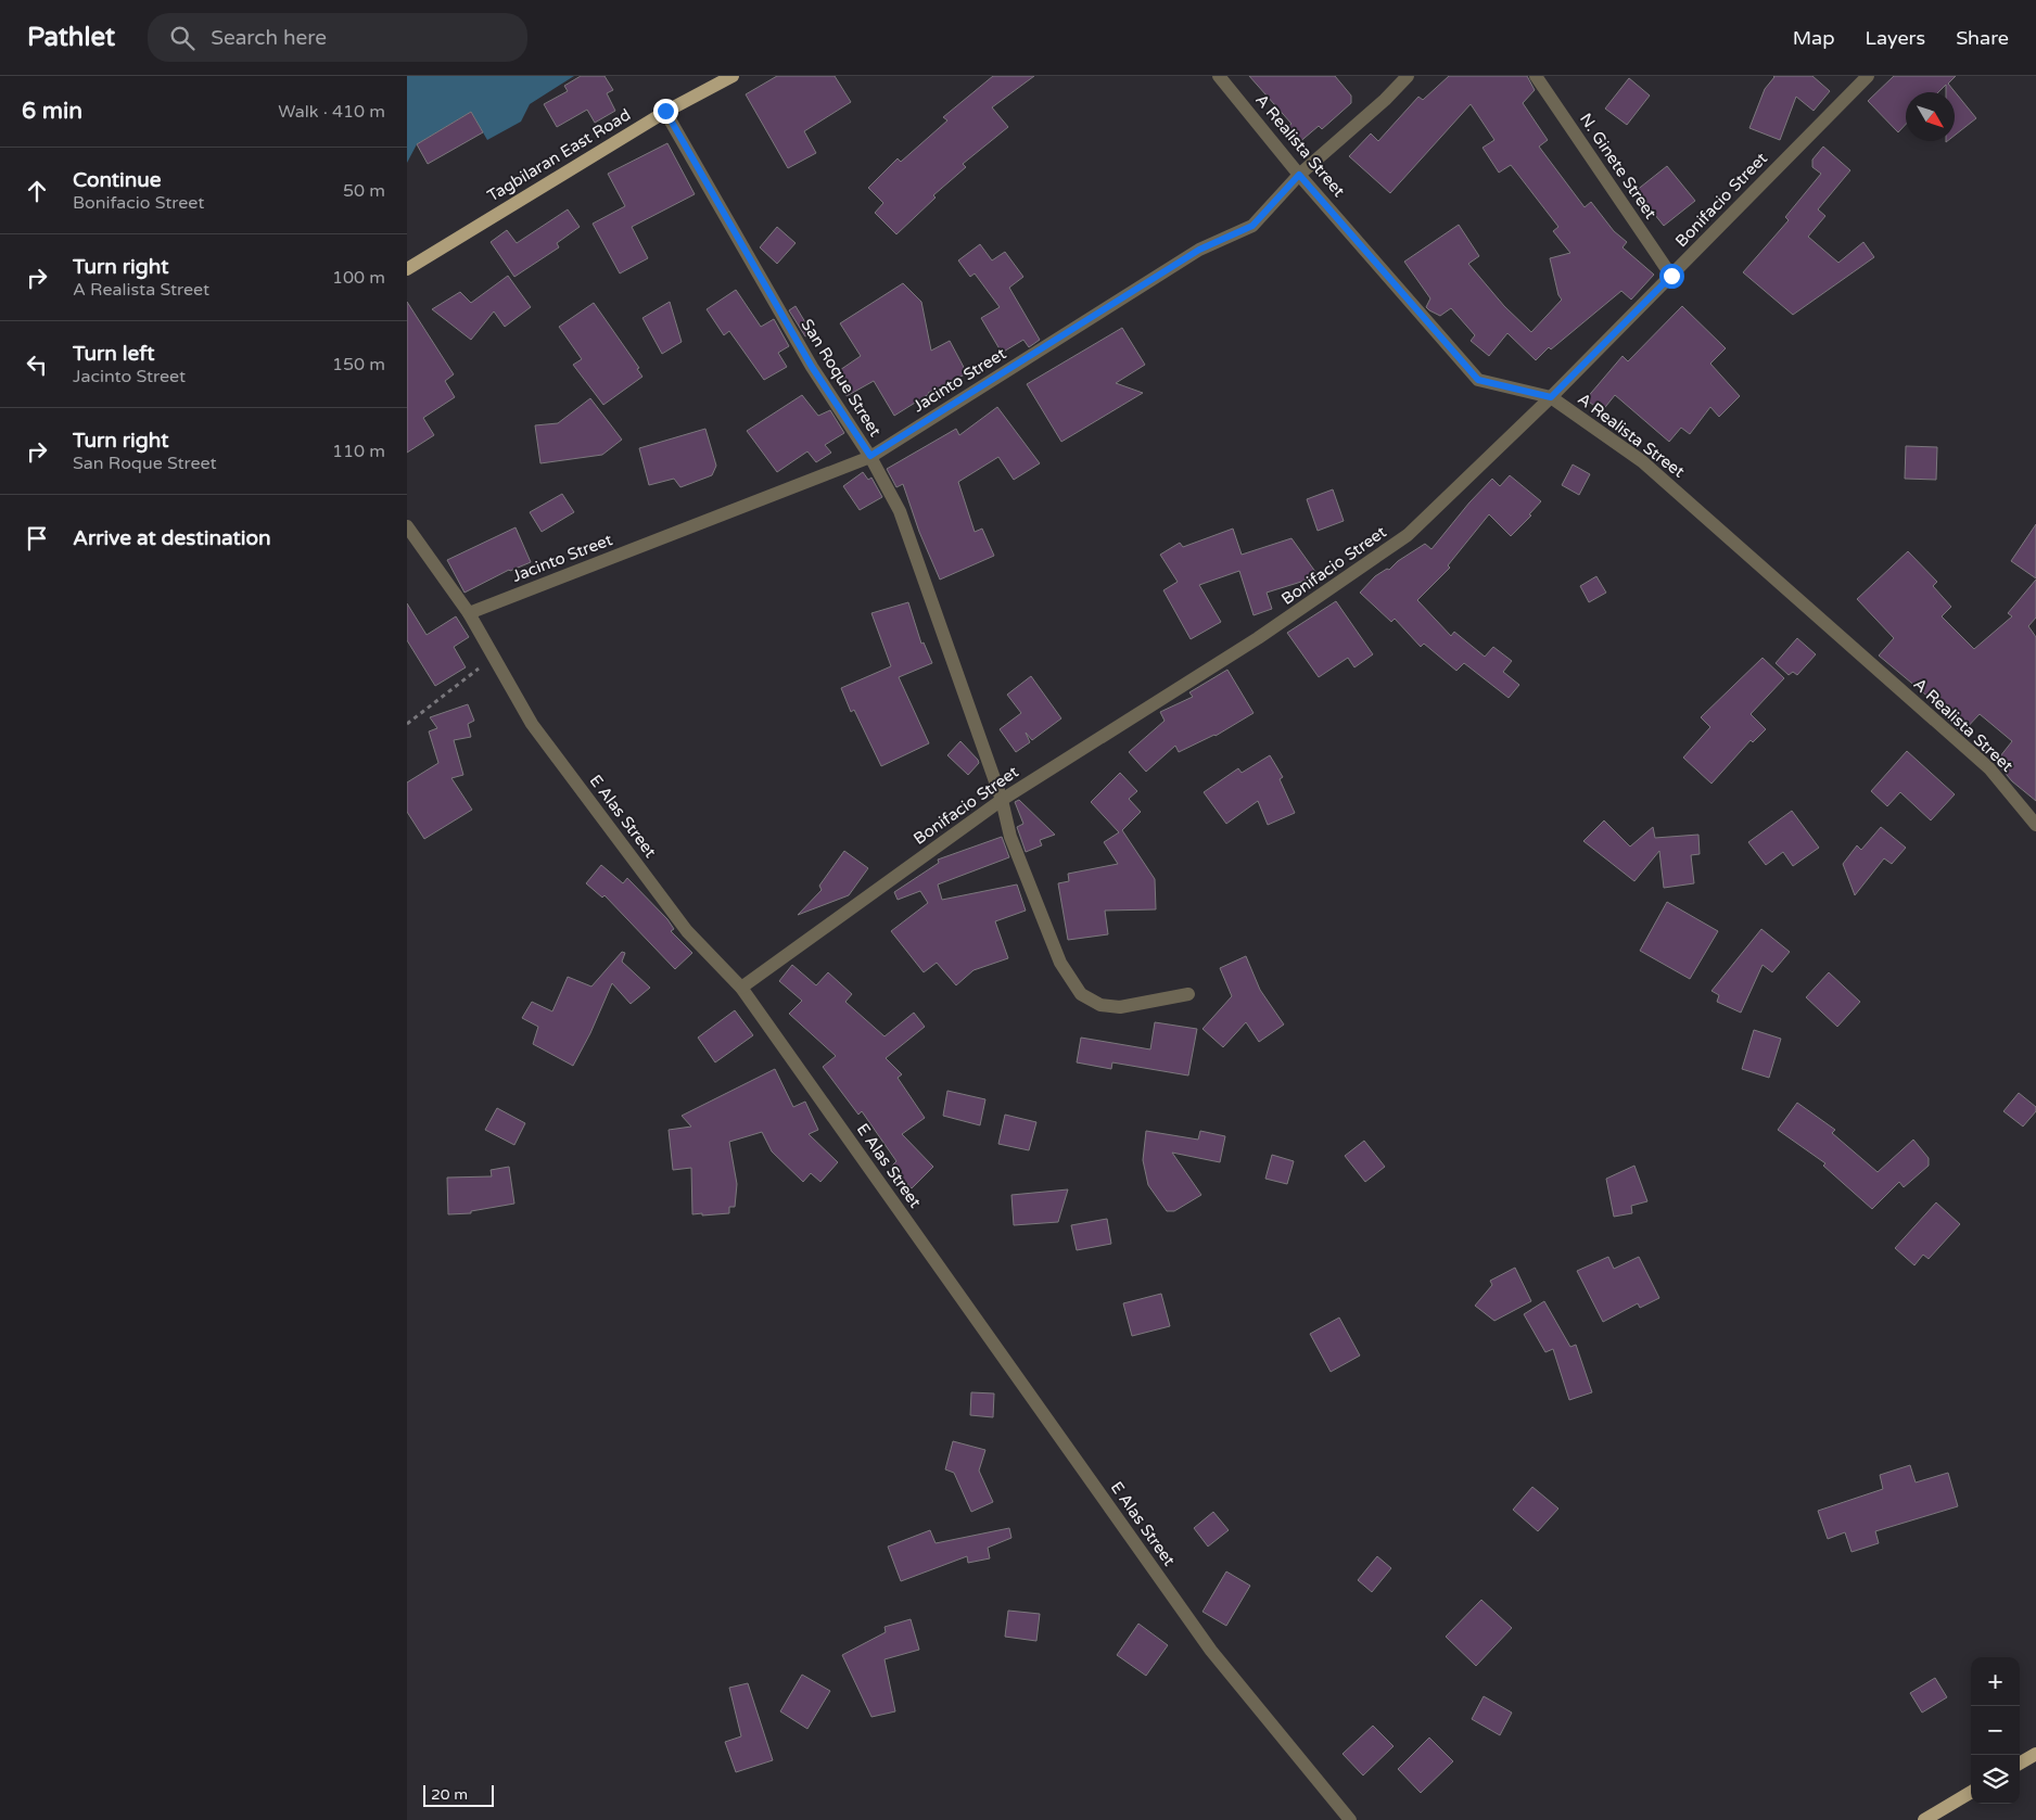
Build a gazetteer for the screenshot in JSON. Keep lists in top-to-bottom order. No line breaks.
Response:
{"streets":{"main road":["Tagbilaran East Road"],"street":["A Realista Street","N. Ginete Street","Bonifacio Street","San Roque Street","Jacinto Street","E Alas Street"]},"crossings":[["A Realista Street","Bonifacio Street"],["A Realista Street","Jacinto Street"],["Tagbilaran East Road","San Roque Street"],["N. Ginete Street","Bonifacio Street"],["Bonifacio Street","San Roque Street"],["Bonifacio Street","E Alas Street"],["San Roque Street","Jacinto Street"],["Jacinto Street","E Alas Street"]],"scale_bar":"20 m","north":"bottom right","page":{"header":"Pathlet","search":"Search here","nav":["Map","Layers","Share"],"heading":["6 min","Walk · 410 m"],"list":[["Continue","Bonifacio Street","50 m"],["Turn right","A Realista Street","100 m"],["Turn left","Jacinto Street","150 m"],["Turn right","San Roque Street","110 m"],"Arrive at destination"],"map_buttons":["+","−"],"scale":"20 m"}}
